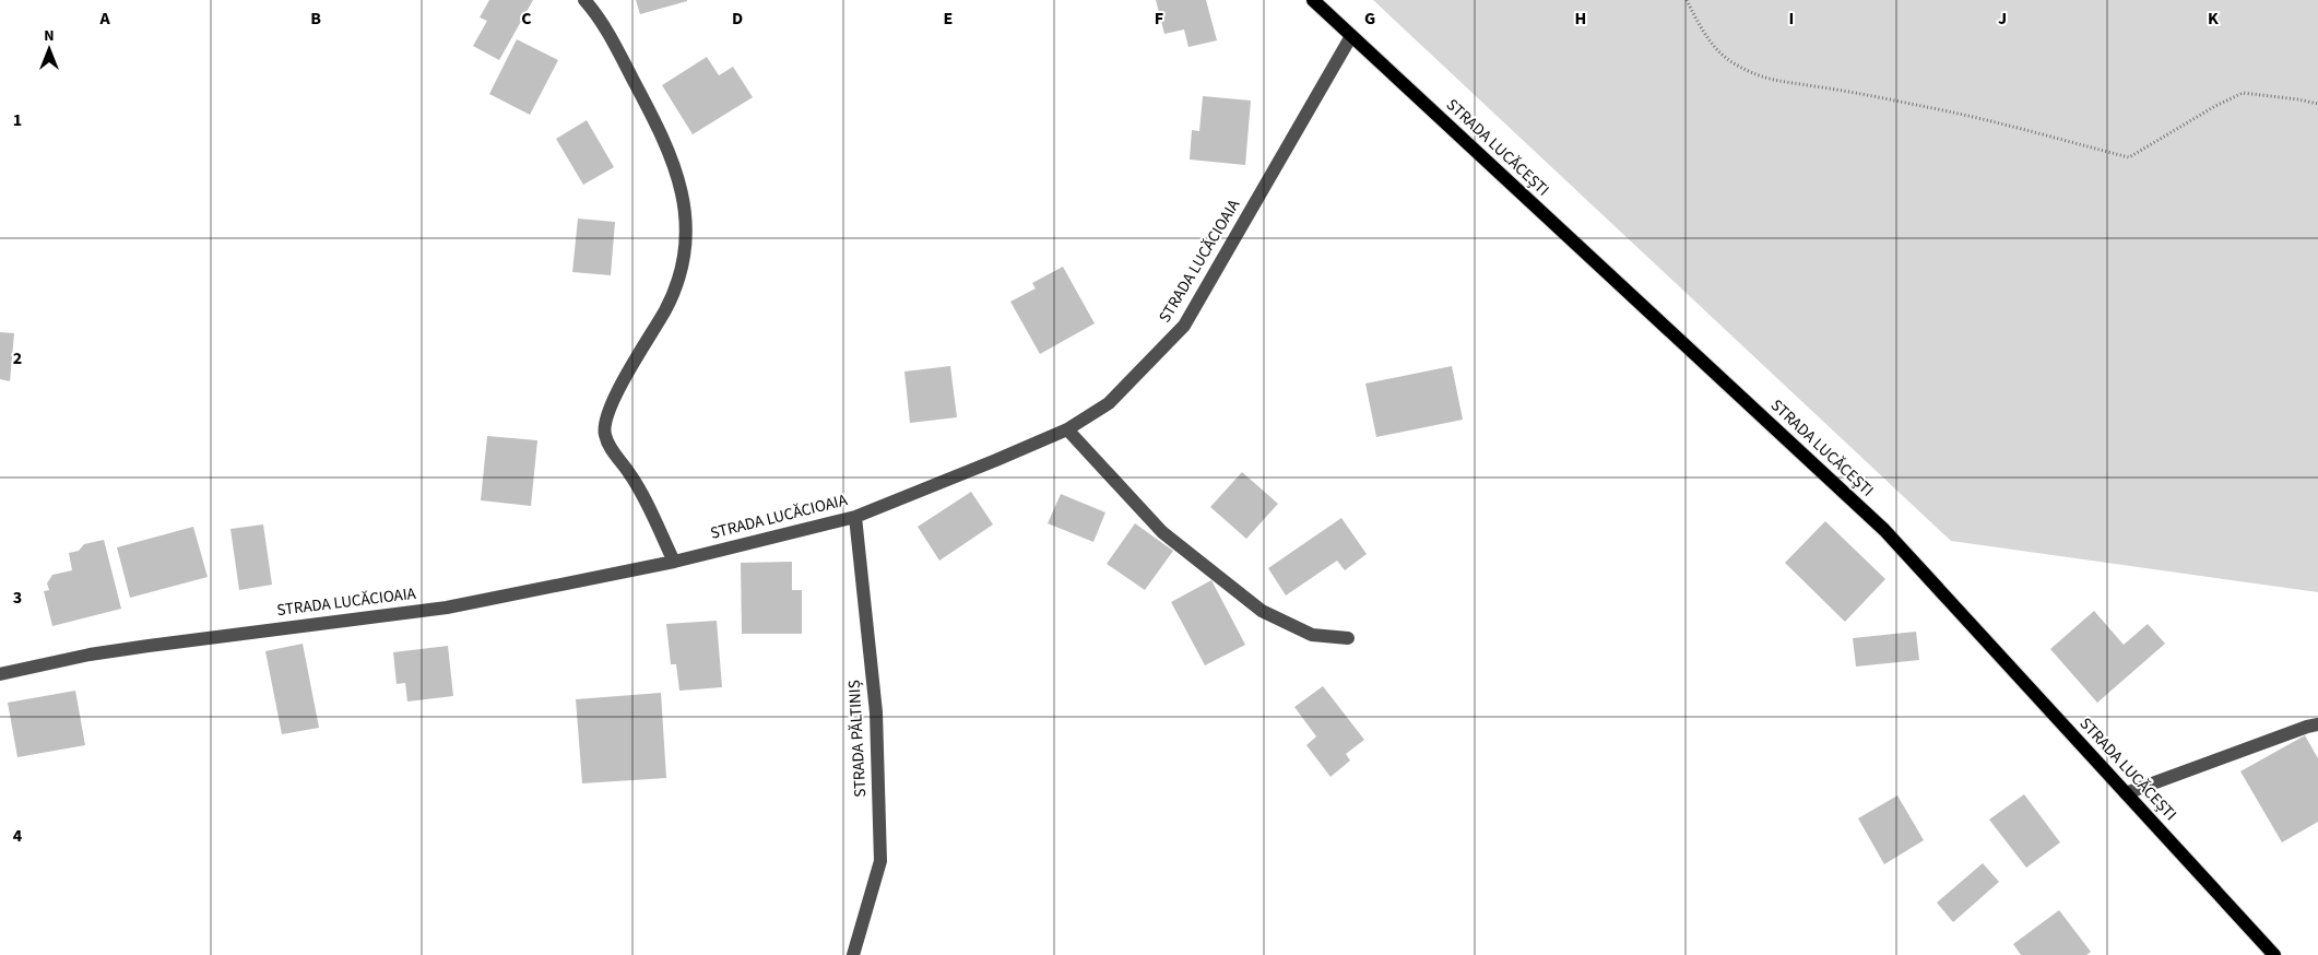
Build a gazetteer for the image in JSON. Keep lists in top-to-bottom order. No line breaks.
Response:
{"streets":{"main road":["STRADA LUCĂCEȘTI"],"street":["STRADA LUCĂCIOAIA","STRADA PĂLTINIȘ"]},"crossings":[["STRADA LUCĂCEȘTI","STRADA LUCĂCIOAIA"],["STRADA LUCĂCIOAIA","STRADA PĂLTINIȘ"]],"north":"top","grid":{"columns":["A","B","C","D","E","F","G","H","I","J","K"],"rows":["1","2","3","4"]}}
